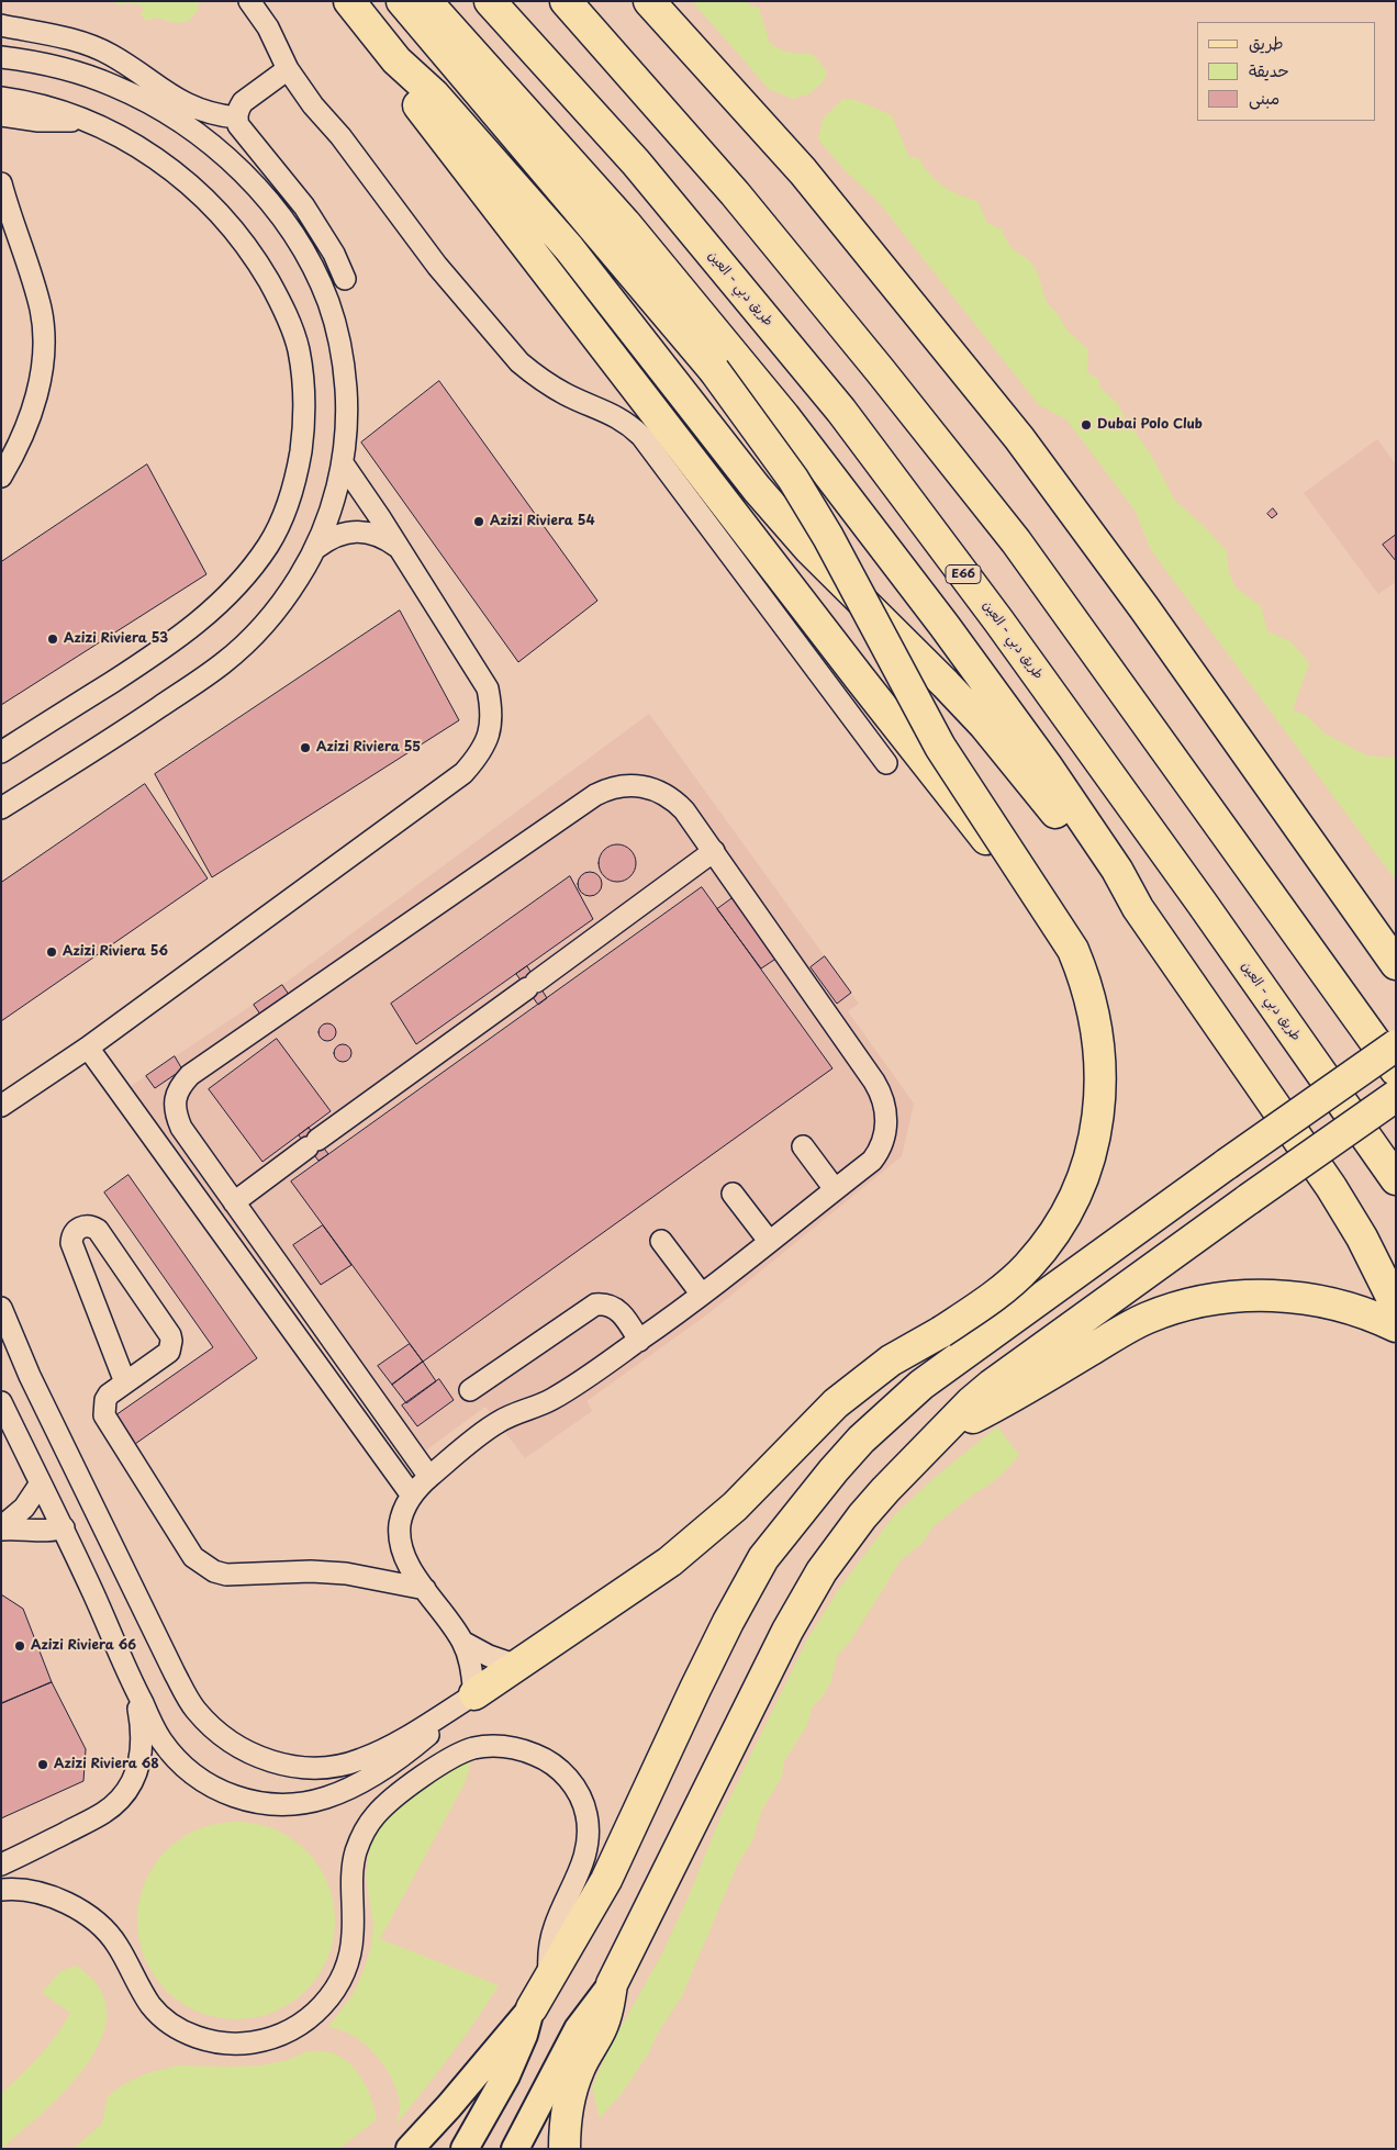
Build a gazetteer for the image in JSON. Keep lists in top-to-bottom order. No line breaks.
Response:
{"streets":{"highway":["طريق دبي - العين","E66"]},"places":["Dubai Polo Club","Azizi Riviera 54","Azizi Riviera 53","Azizi Riviera 55","Azizi Riviera 56","Azizi Riviera 66","Azizi Riviera 68"],"legend":["طريق","حديقة","مبنى"]}
